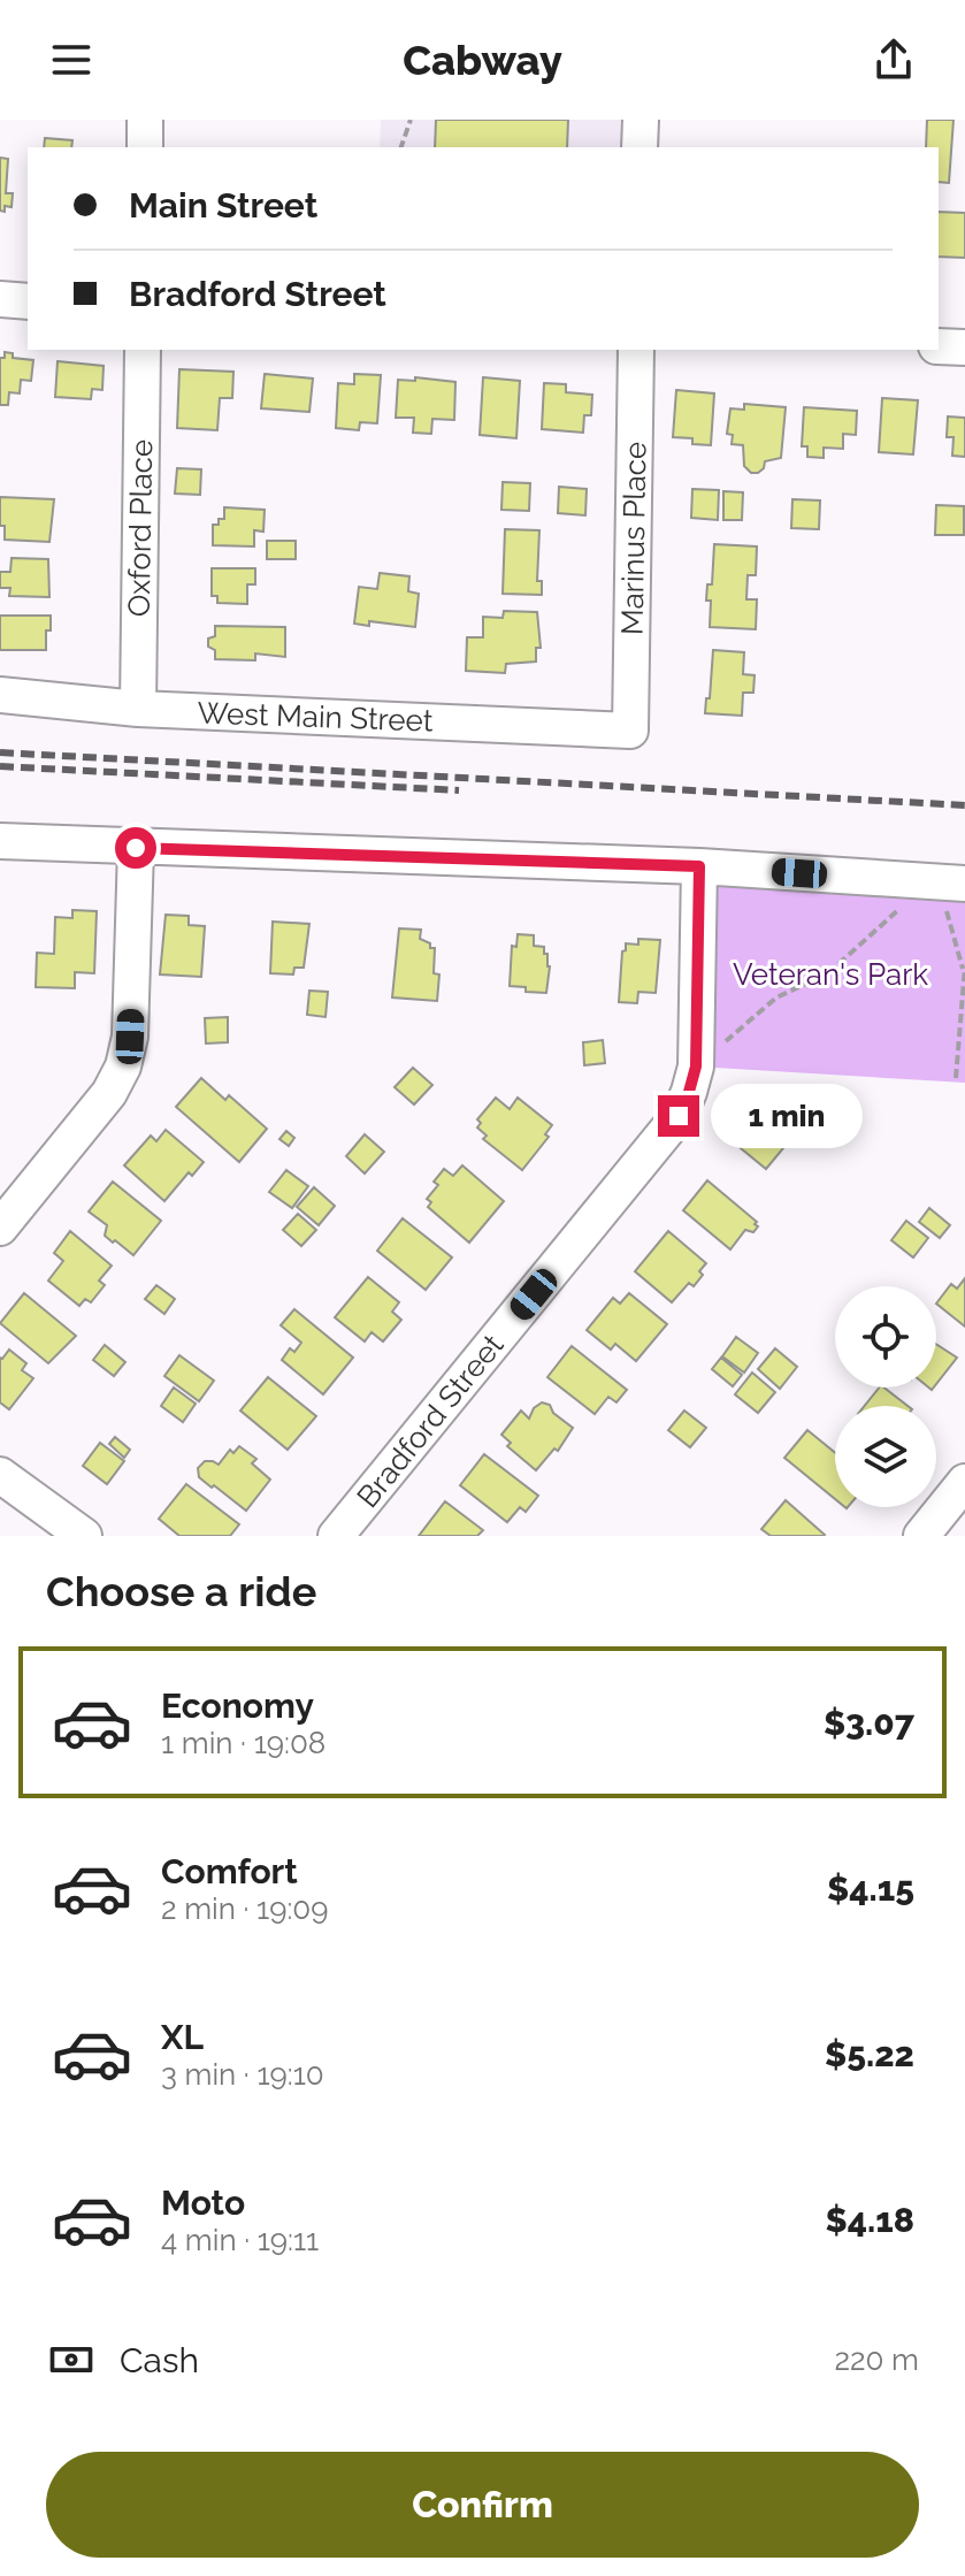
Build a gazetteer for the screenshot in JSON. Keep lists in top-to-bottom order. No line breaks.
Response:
{"streets":{"street":["Oxford Place","Marinus Place","West Main Street","Bradford Street"]},"crossings":[["Oxford Place","West Main Street"],["Marinus Place","West Main Street"]],"parks":["Veteran's Park"],"page":{"header":"Cabway","banner":["Main Street","Bradford Street"],"bubble":"1 min","heading":"Choose a ride","list":[{"name":"Economy","note":"1 min · 19:08","value":"$3.07"},{"name":"Comfort","note":"2 min · 19:09","value":"$4.15"},{"name":"XL","note":"3 min · 19:10","value":"$5.22"},{"name":"Moto","note":"4 min · 19:11","value":"$4.18"}],"pay":["Cash","220 m"],"buttons":"Confirm"}}
